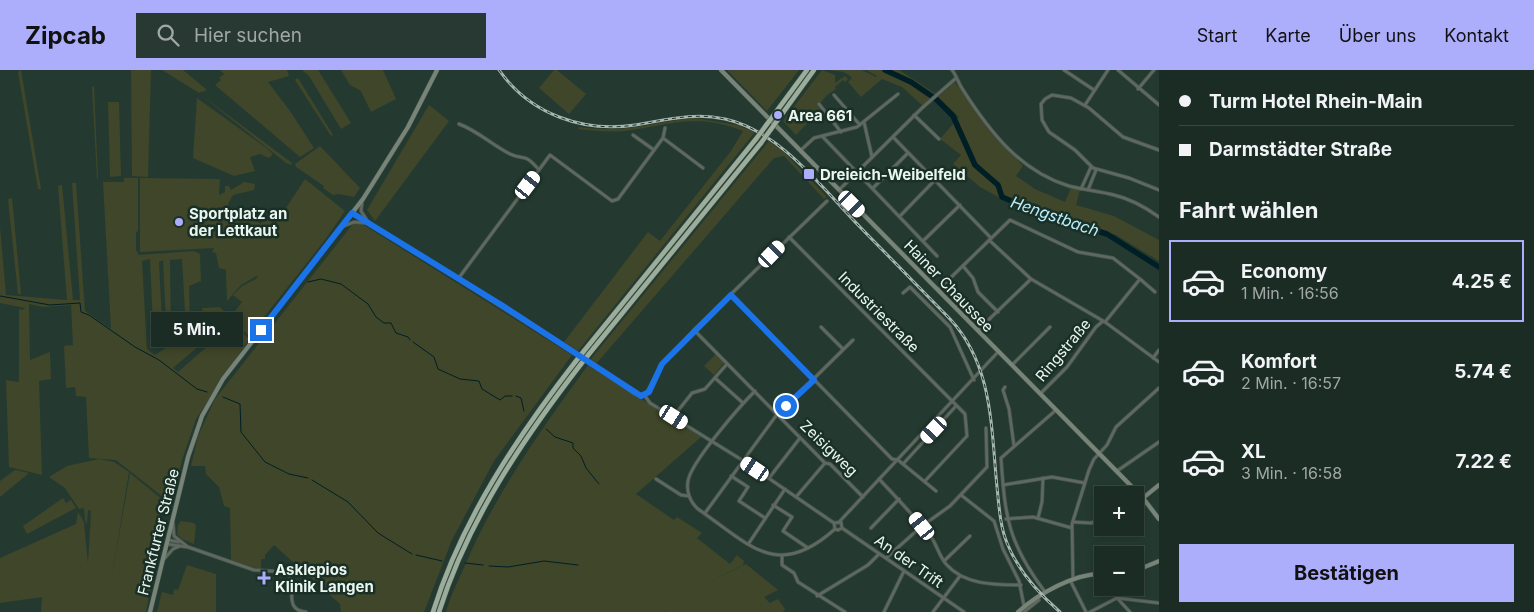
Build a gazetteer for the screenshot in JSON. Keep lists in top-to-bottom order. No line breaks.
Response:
{"streets":{"street":["Hainer Chaussee","Industriestraße","Ringstraße","Zeisigweg","Frankfurter Straße","An der Trift"]},"crossings":[["Hainer Chaussee","Ringstraße"]],"water":["Hengstbach"],"places":{"other":["Area 661","Sportplatz an der Lettkaut"],"transit":["Dreieich-Weibelfeld"],"health":["Asklepios Klinik Langen"]},"page":{"header":"Zipcab","search":"Hier suchen","nav":["Start","Karte","Über uns","Kontakt"],"banner":["Turm Hotel Rhein-Main","Darmstädter Straße"],"heading":"Fahrt wählen","list":[{"name":"Economy","note":"1 Min. · 16:56","value":"4.25 €"},{"name":"Komfort","note":"2 Min. · 16:57","value":"5.74 €"},{"name":"XL","note":"3 Min. · 16:58","value":"7.22 €"}],"bubble":"5 Min.","map_buttons":["+","−"],"buttons":"Bestätigen"}}
